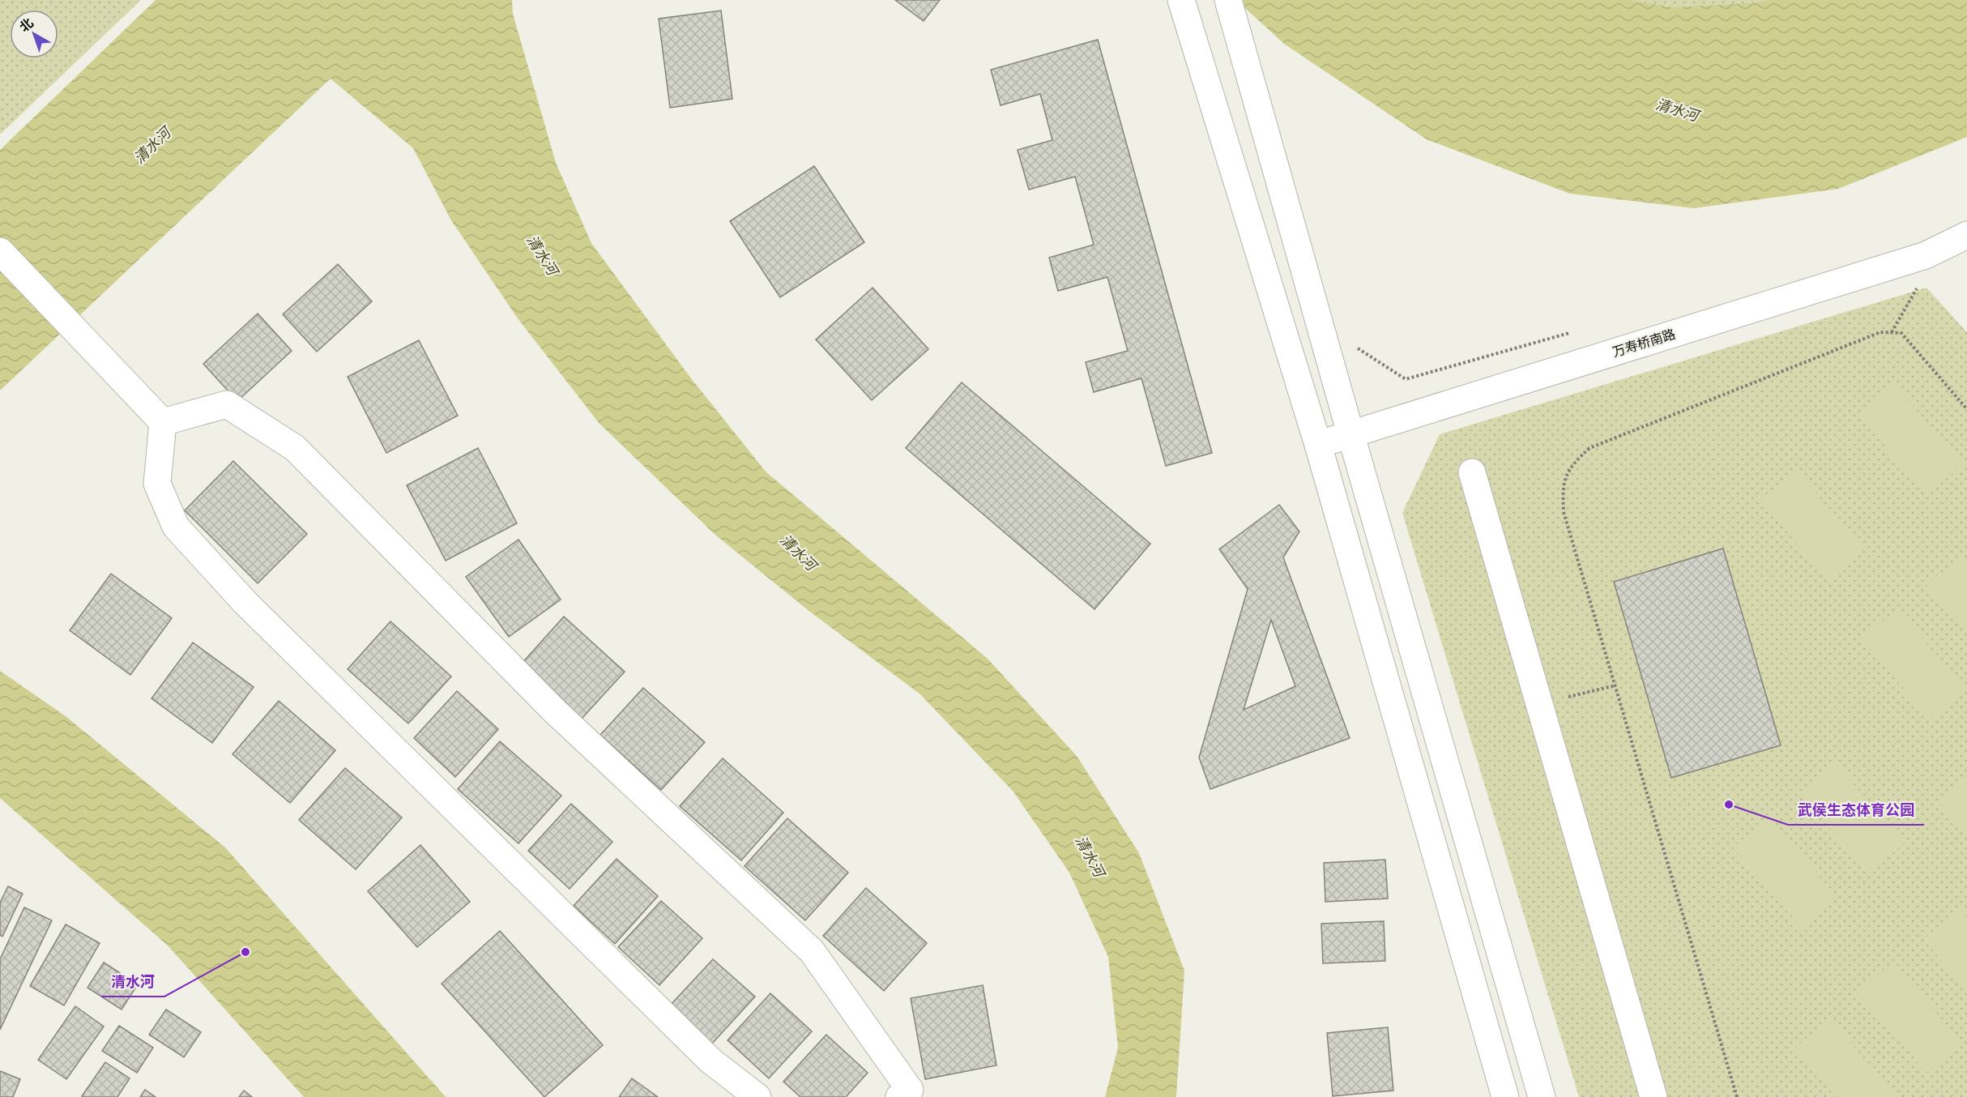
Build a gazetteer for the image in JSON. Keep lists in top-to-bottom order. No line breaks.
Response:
{"streets":{"street":["万寿桥南路"]},"water":["清水河"],"places":["武侯生态体育公园","清水河"],"north":"top left"}
